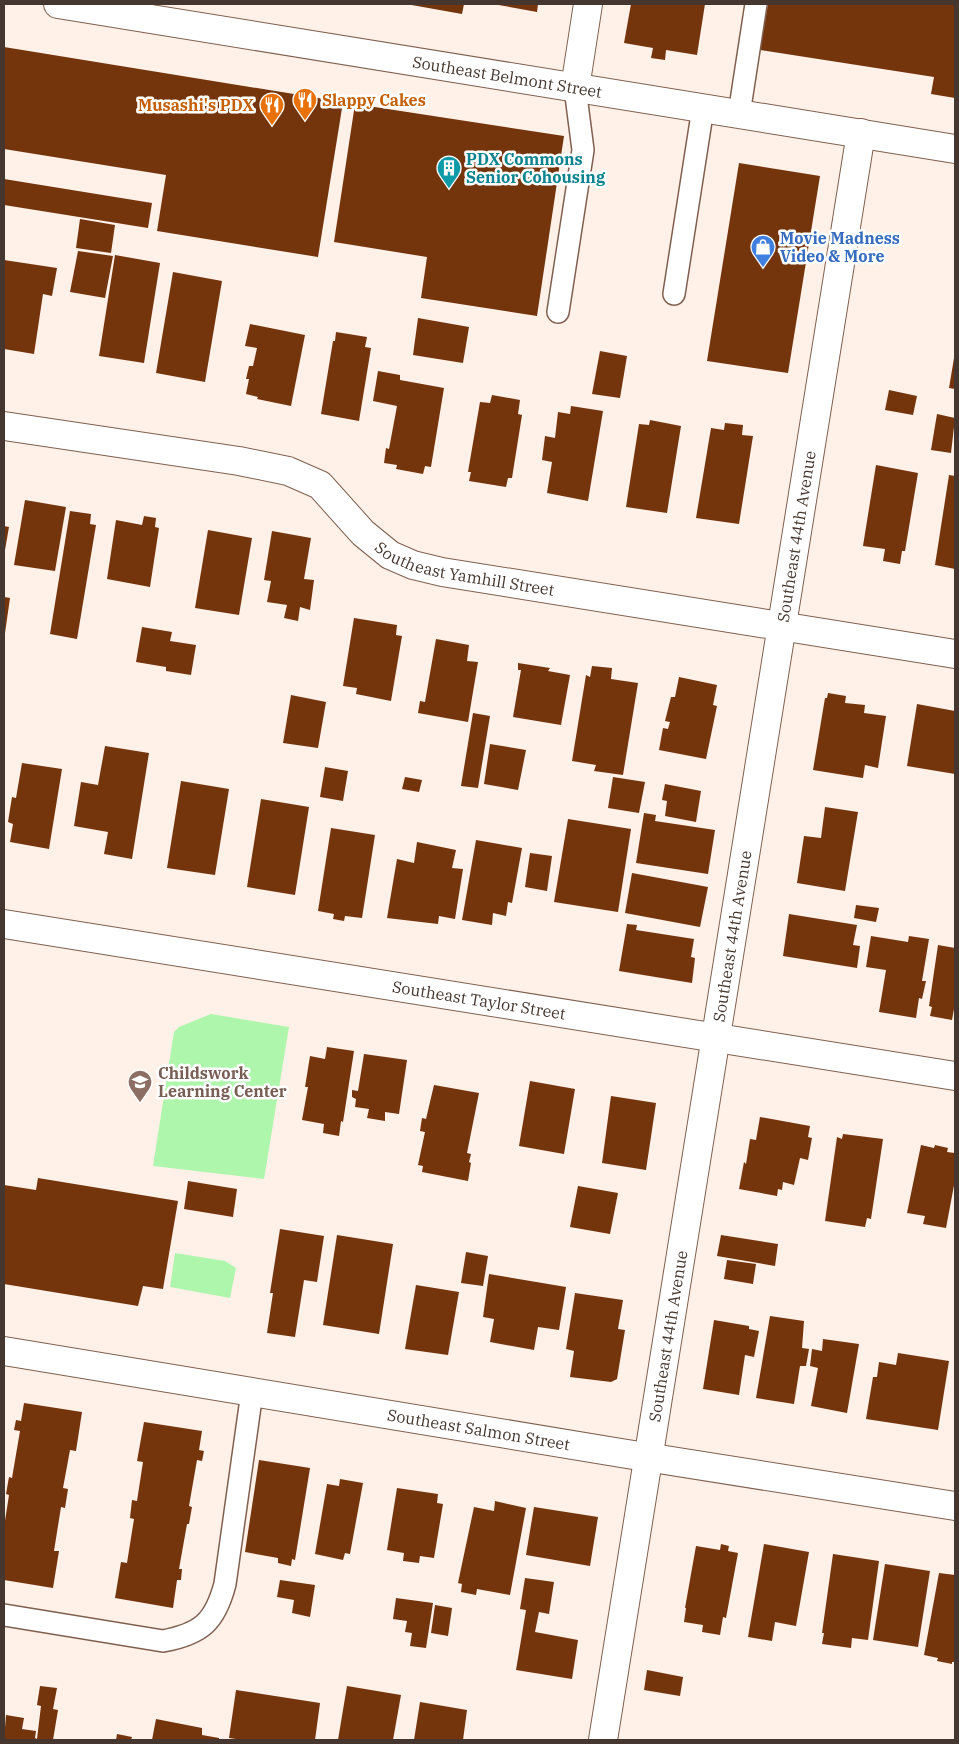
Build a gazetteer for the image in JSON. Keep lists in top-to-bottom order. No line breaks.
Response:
{"streets":{"street":["Southeast Belmont Street","Southeast 44th Avenue","Southeast Yamhill Street","Southeast Taylor Street","Southeast Salmon Street"]},"crossings":[["Southeast Belmont Street","Southeast 44th Avenue"],["Southeast 44th Avenue","Southeast Yamhill Street"],["Southeast 44th Avenue","Southeast Taylor Street"],["Southeast 44th Avenue","Southeast Salmon Street"]],"places":{"restaurant":["Slappy Cakes","Musashi's PDX"],"building":["PDX Commons Senior Cohousing"],"shop":["Movie Madness Video & More"],"school or university":["Childswork Learning Center"]}}
